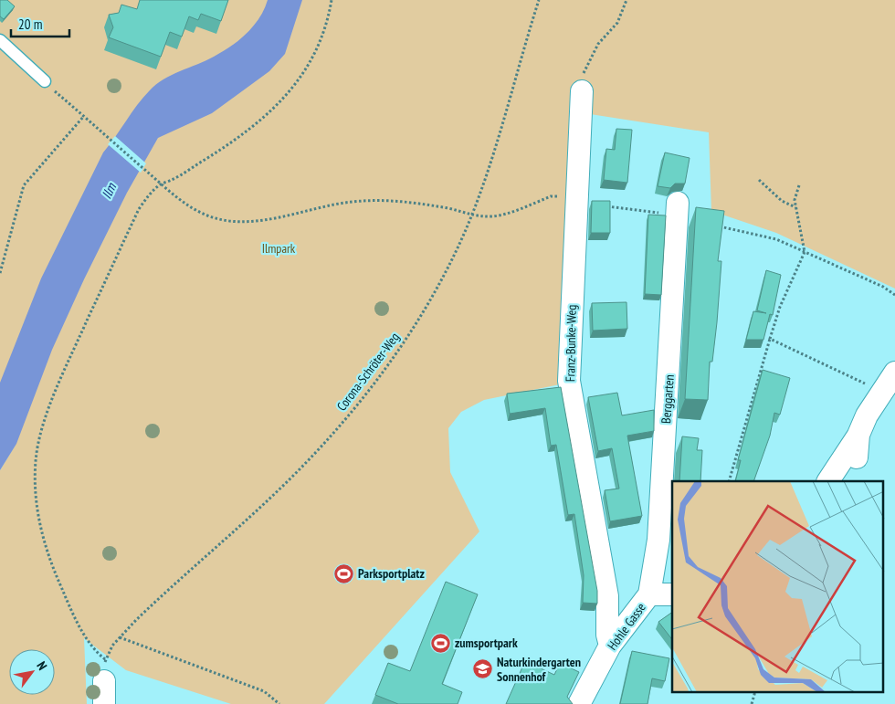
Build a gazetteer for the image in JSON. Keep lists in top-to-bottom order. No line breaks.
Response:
{"streets":{"street":["Franz-Bunke-Weg","Berggarten","Hohle Gasse"],"path":["Corona-Schröter-Weg"]},"crossings":[["Franz-Bunke-Weg","Hohle Gasse"],["Berggarten","Hohle Gasse"]],"water":["Ilm"],"parks":["Ilmpark"],"places":{"sports":["Parksportplatz","zumsportpark"],"school or university":["Naturkindergarten Sonnenhof"]},"scale_bar":"20 m","north":"top right"}
